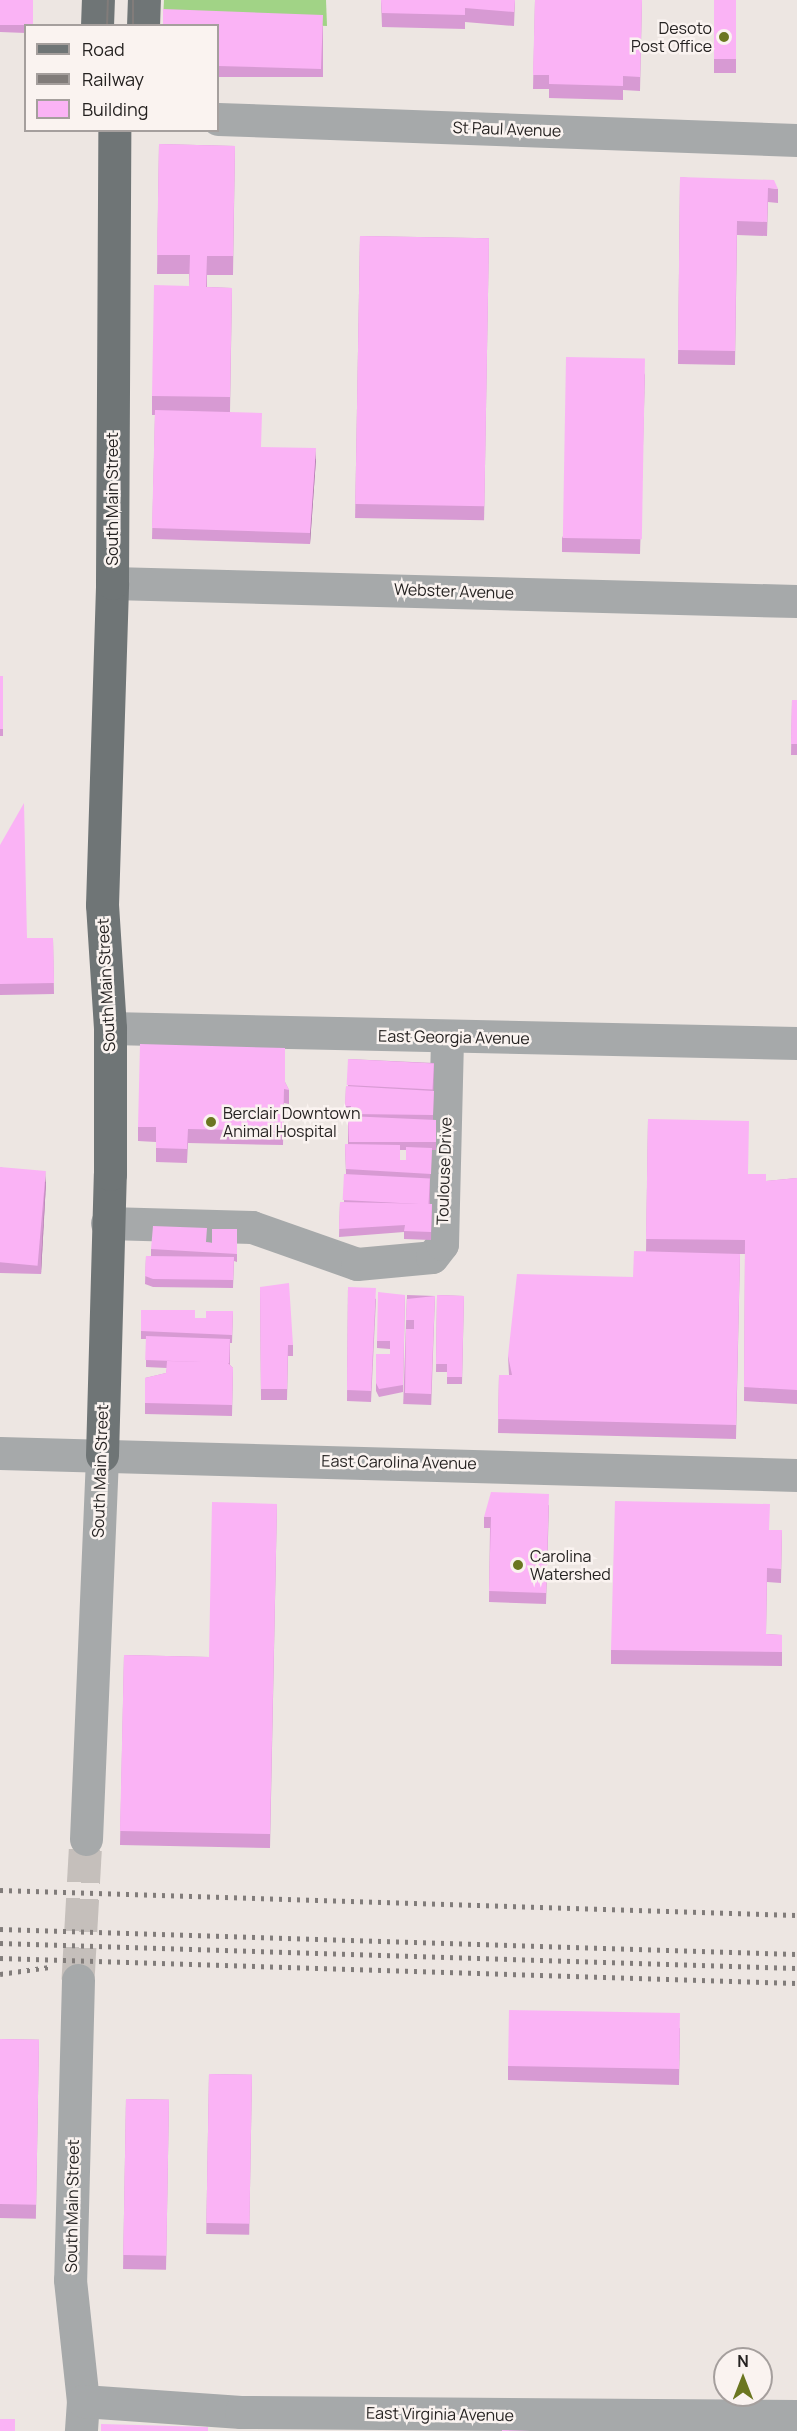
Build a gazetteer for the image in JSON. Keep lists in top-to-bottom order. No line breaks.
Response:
{"streets":{"main road":["South Main Street"],"street":["St Paul Avenue","Webster Avenue","East Georgia Avenue","Toulouse Drive","East Carolina Avenue","East Virginia Avenue"]},"crossings":[["South Main Street","Webster Avenue"],["South Main Street","East Georgia Avenue"],["South Main Street","Toulouse Drive"],["South Main Street","East Carolina Avenue"],["South Main Street","East Virginia Avenue"],["East Georgia Avenue","Toulouse Drive"]],"places":["Desoto Post Office","Berclair Downtown Animal Hospital","Carolina Watershed"],"legend":["Road","Railway","Building"],"north":"top"}
